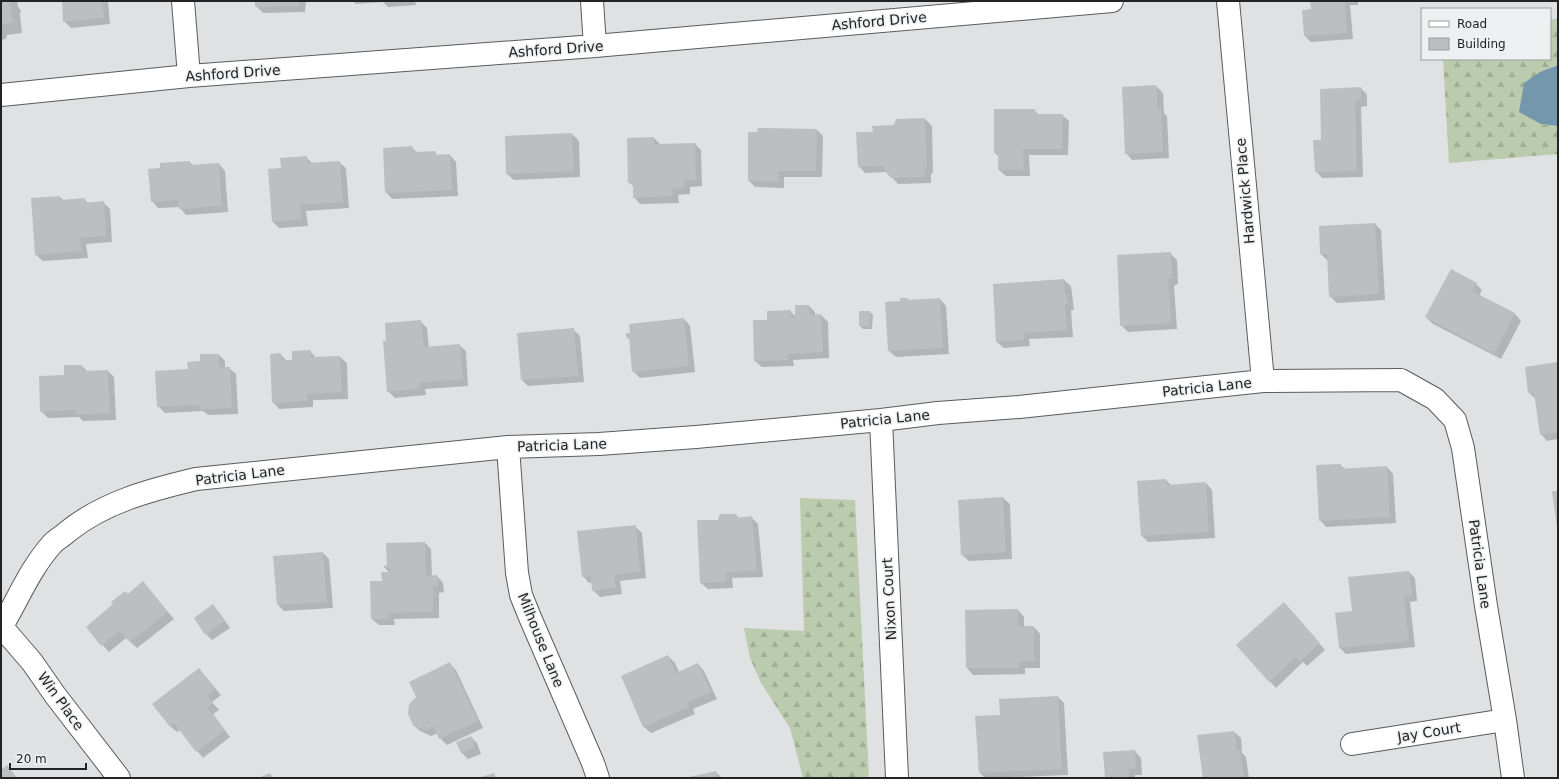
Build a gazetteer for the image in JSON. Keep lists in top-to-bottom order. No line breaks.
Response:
{"streets":{"street":["Ashford Drive","Hardwick Place","Patricia Lane","Nixon Court","Milhouse Lane","Win Place","Jay Court"]},"crossings":[["Hardwick Place","Patricia Lane"],["Patricia Lane","Nixon Court"],["Patricia Lane","Milhouse Lane"],["Patricia Lane","Win Place"],["Patricia Lane","Jay Court"]],"legend":["Road","Building"],"scale_bar":"20 m"}
